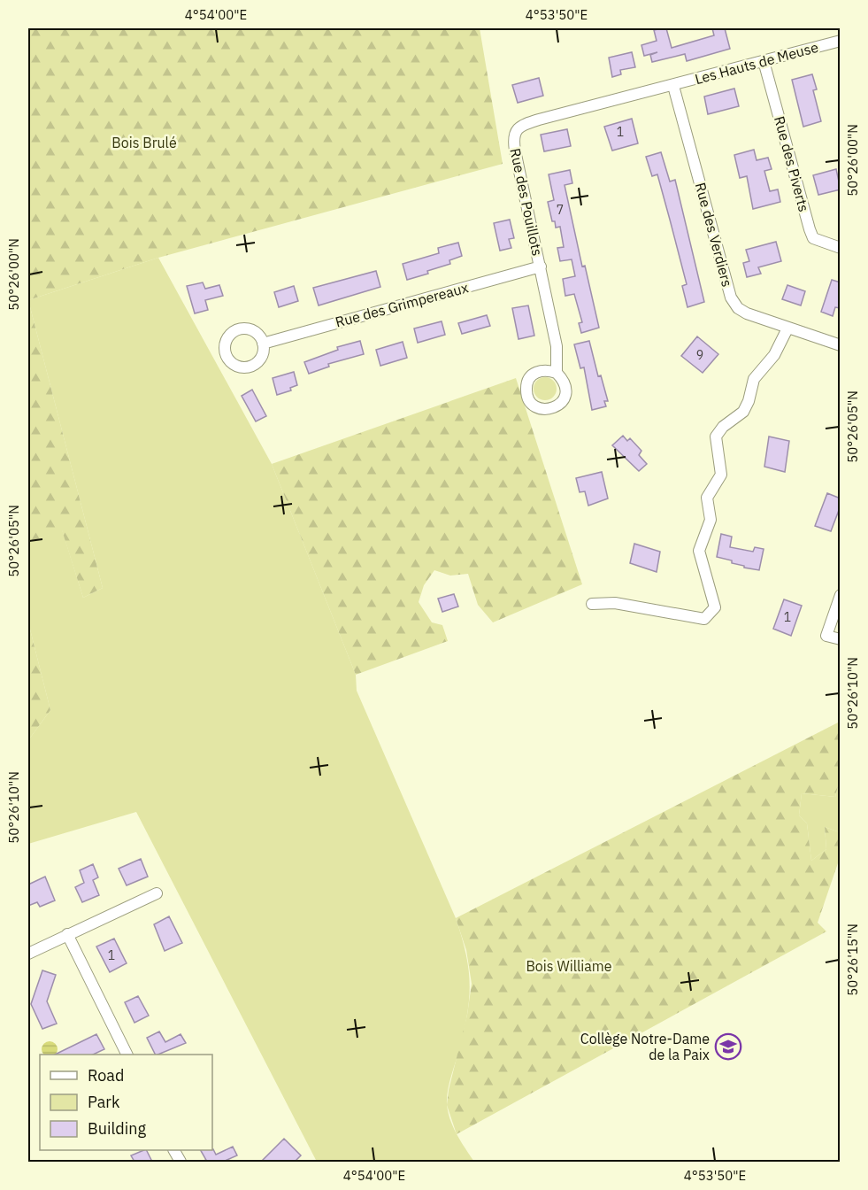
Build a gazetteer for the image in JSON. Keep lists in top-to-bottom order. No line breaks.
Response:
{"streets":{"street":["Les Hauts de Meuse","Rue des Piverts","Rue des Pouillots","Rue des Verdiers","Rue des Grimpereaux"]},"crossings":[["Les Hauts de Meuse","Rue des Piverts"],["Les Hauts de Meuse","Rue des Pouillots"],["Les Hauts de Meuse","Rue des Verdiers"],["Rue des Pouillots","Rue des Verdiers"],["Rue des Pouillots","Rue des Grimpereaux"]],"parks":["Bois Brulé","Bois Williame"],"places":{"school or university":["Collège Notre-Dame de la Paix"]},"house_numbers":["1","7","9","1","1"],"legend":["Road","Park","Building"],"coordinates":["4°54'00\"E","4°53'50\"E","50°26'00\"N","50°26'05\"N","50°26'10\"N","50°26'15\"N"]}
